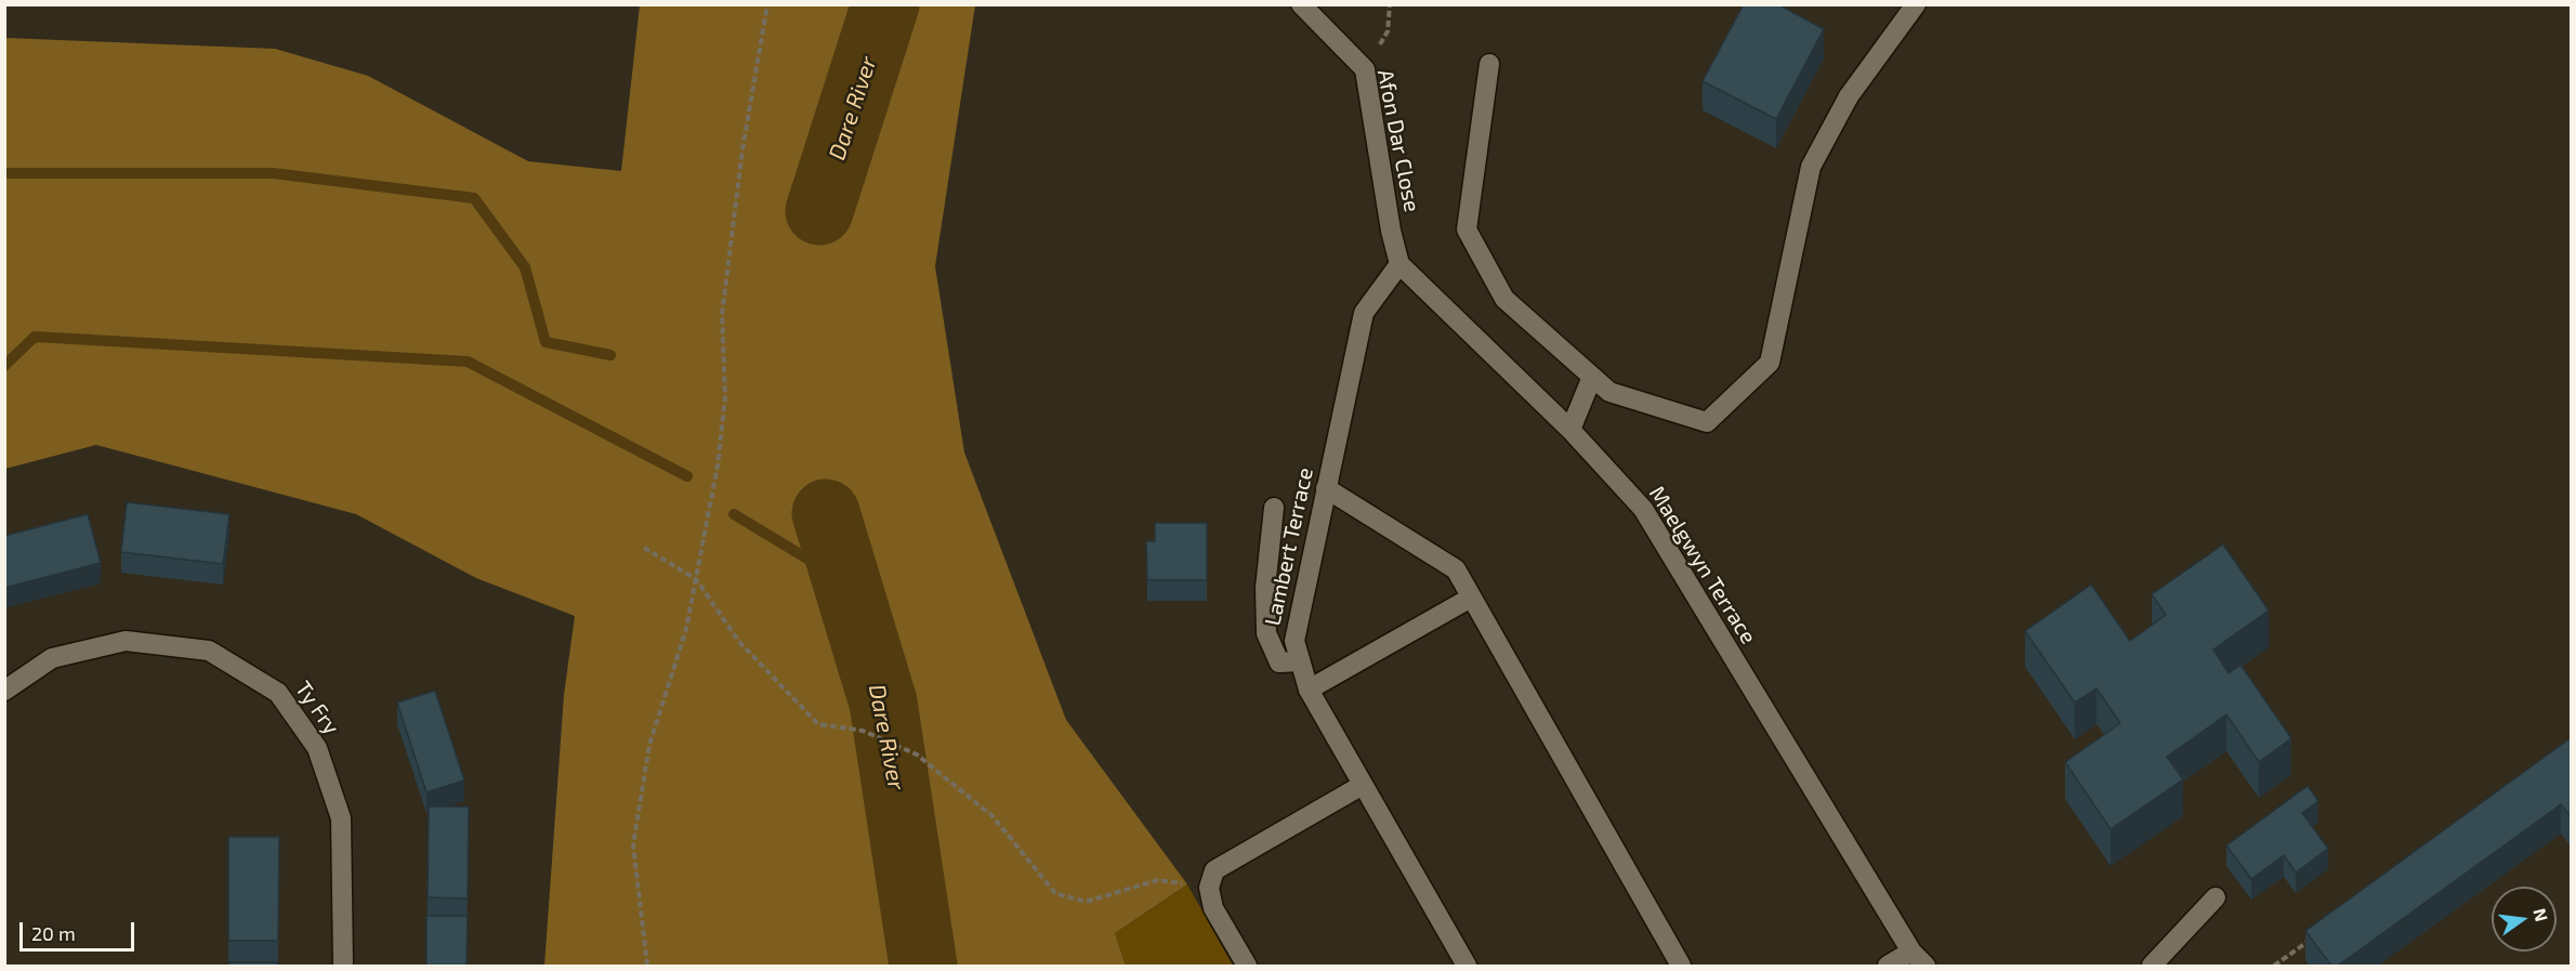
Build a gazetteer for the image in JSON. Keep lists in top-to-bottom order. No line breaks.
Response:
{"streets":{"street":["Afon Dar Close","Lambert Terrace","Maelgwyn Terrace","Ty Fry"]},"crossings":[["Afon Dar Close","Maelgwyn Terrace"],["Lambert Terrace","Maelgwyn Terrace"]],"water":["Dare River"],"scale_bar":"20 m","north":"right"}
